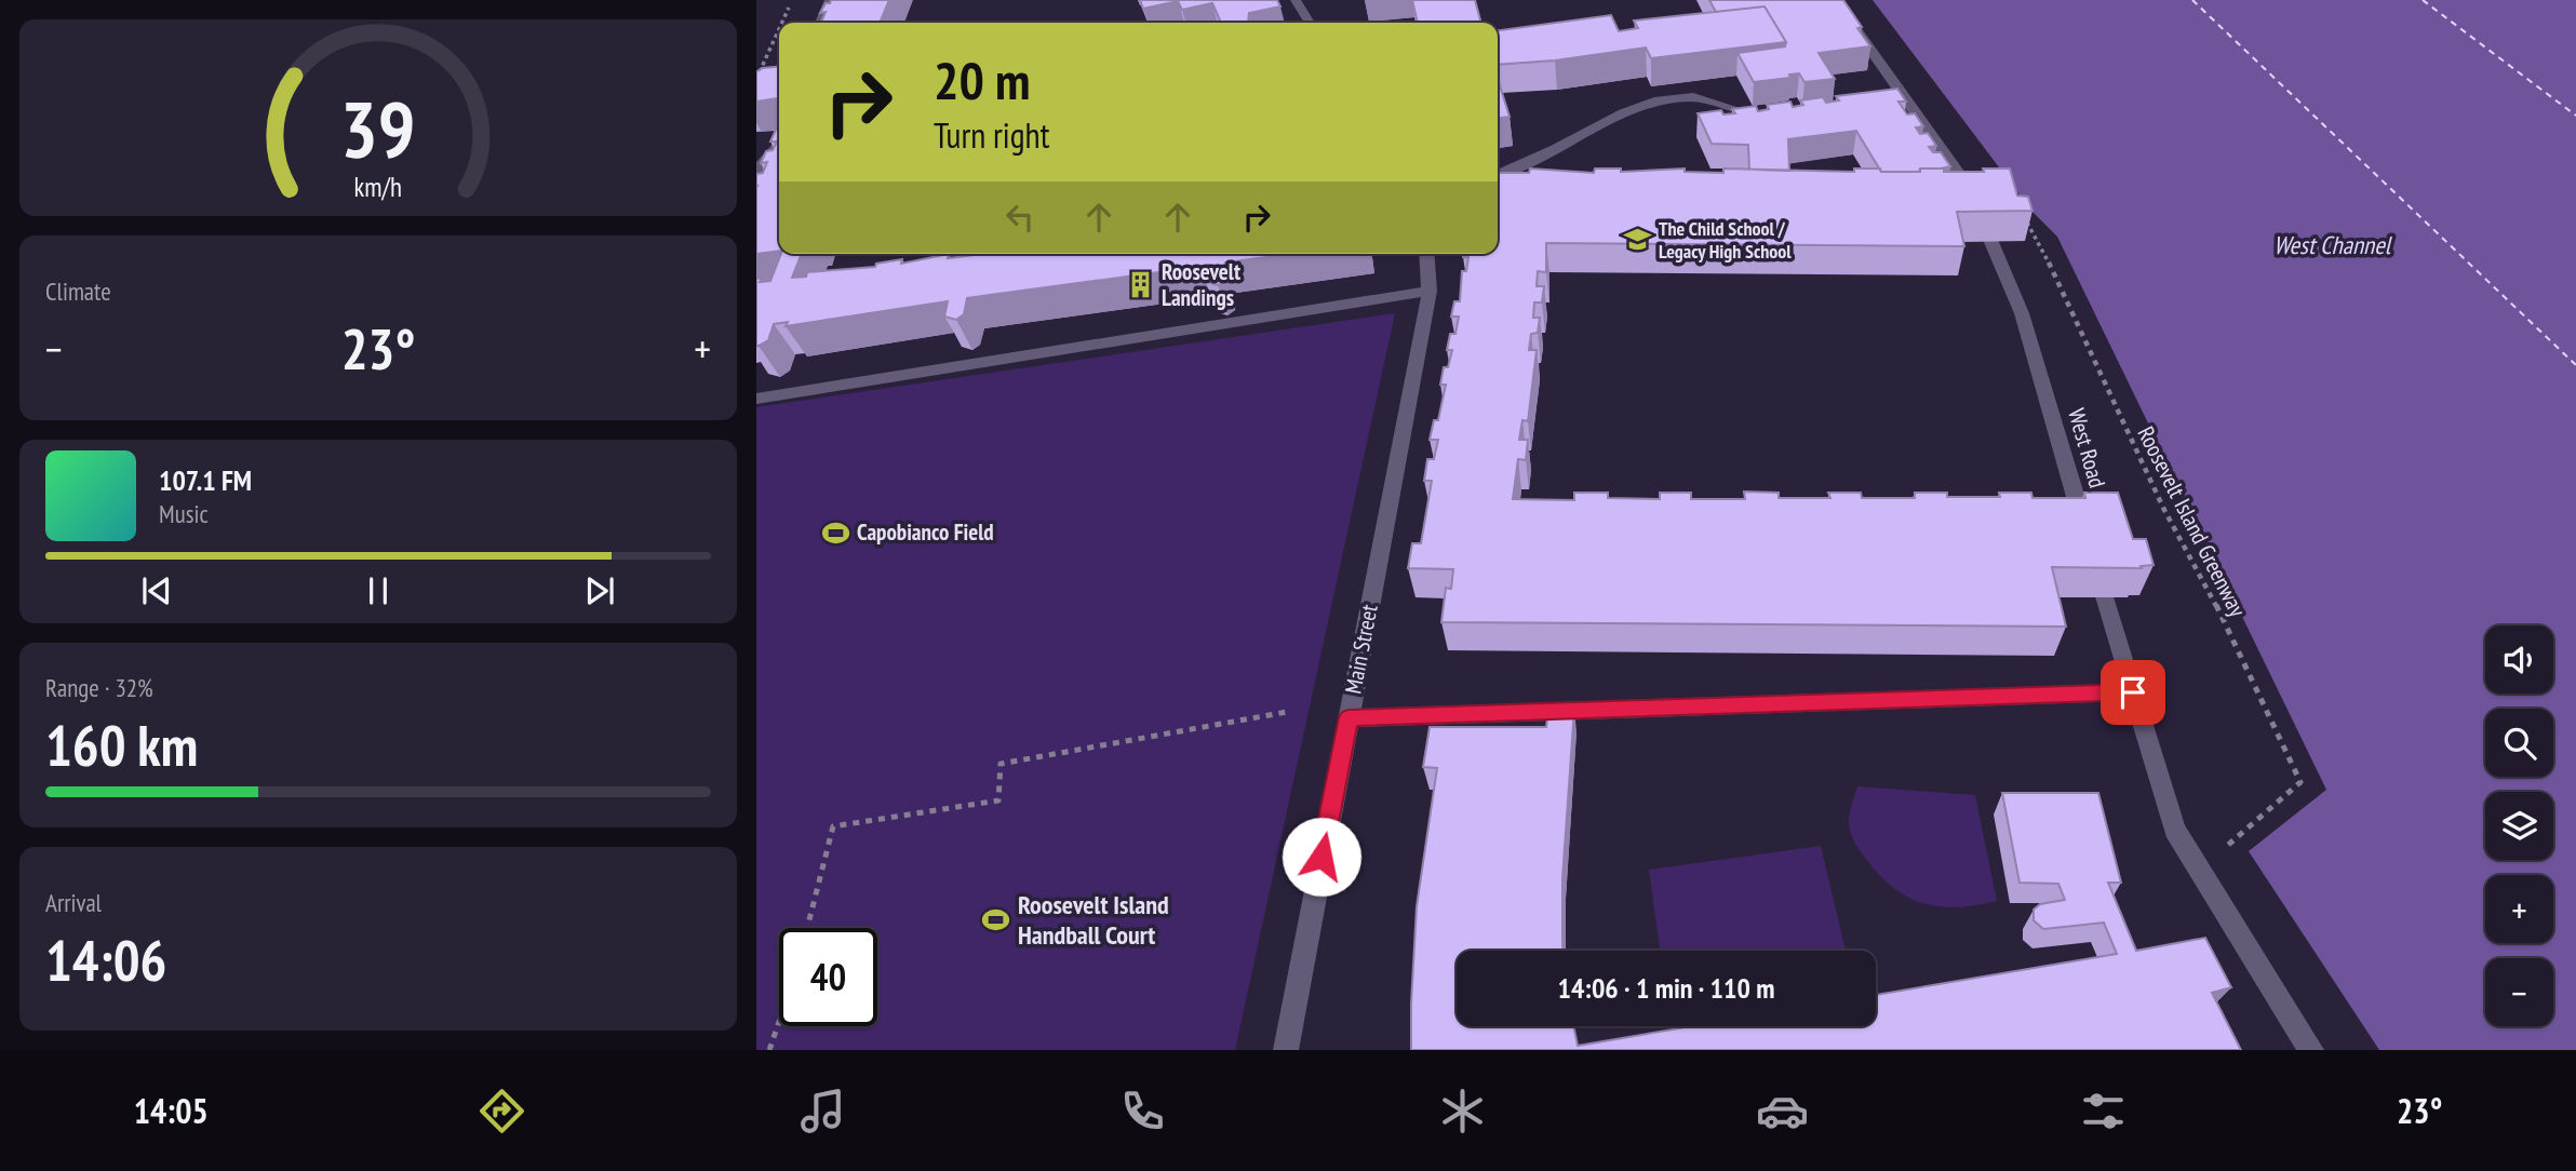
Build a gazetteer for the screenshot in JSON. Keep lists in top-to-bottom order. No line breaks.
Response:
{"streets":{"street":["West Road","Main Street"],"path":["Roosevelt Island Greenway"]},"water":["West Channel"],"places":{"school or university":["The Child School / Legacy High School"],"building":["Roosevelt Landings"],"sports":["Capobianco Field","Roosevelt Island Handball Court"]},"page":{"turn":["20 m","Turn right"],"tile":["Climate",["Range · 32%","160 km"],["Arrival","14:06"]],"heat":["−","23°","+"],"song":["107.1 FM","Music"],"map_buttons":["+","−"],"limit":"40","trip":"14:06 · 1 min · 110 m","tabs":["14:05","23°"],"gauge":["39","km/h"]}}
